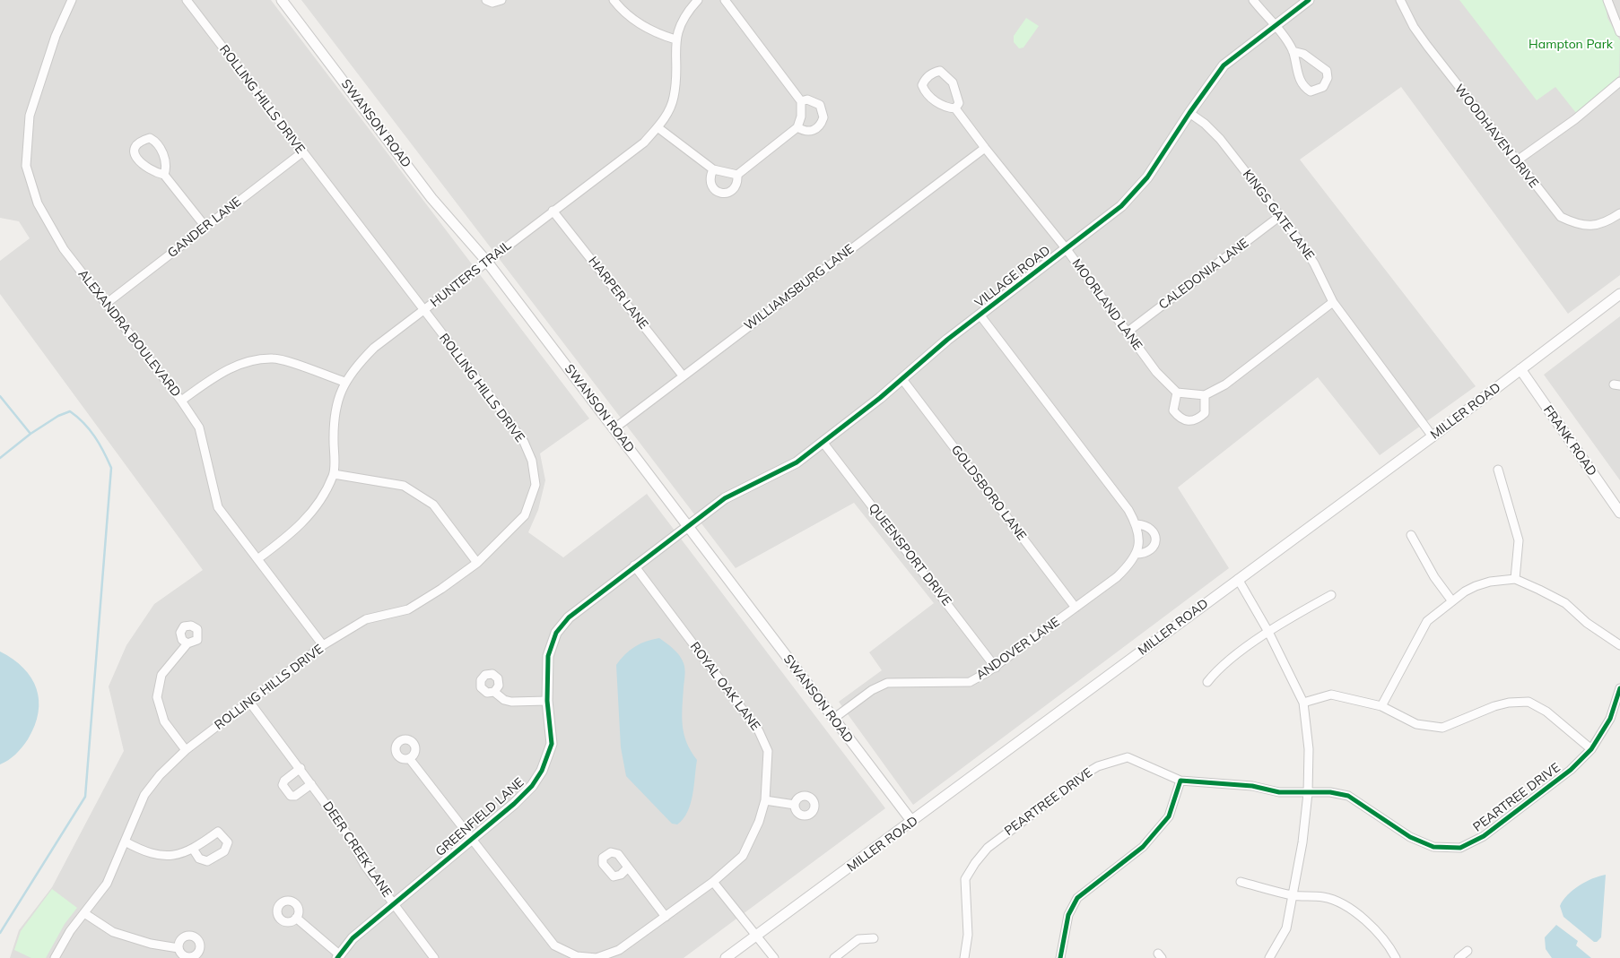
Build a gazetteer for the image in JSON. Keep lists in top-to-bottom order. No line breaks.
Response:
{"streets":{"street":["ROLLING HILLS DRIVE","SWANSON ROAD","WOODHAVEN DRIVE","KINGS GATE LANE","GANDER LANE","HUNTERS TRAIL","CALEDONIA LANE","VILLAGE ROAD","WILLIAMSBURG LANE","HARPER LANE","MOORLAND LANE","ALEXANDRA BOULEVARD","MILLER ROAD","FRANK ROAD","GOLDSBORO LANE","QUEENSPORT DRIVE","ANDOVER LANE","ROYAL OAK LANE","PEARTREE DRIVE","GREENFIELD LANE","DEER CREEK LANE"]},"crossings":[["ROLLING HILLS DRIVE","GANDER LANE"],["ROLLING HILLS DRIVE","HUNTERS TRAIL"],["ROLLING HILLS DRIVE","ALEXANDRA BOULEVARD"],["ROLLING HILLS DRIVE","DEER CREEK LANE"],["SWANSON ROAD","HUNTERS TRAIL"],["SWANSON ROAD","VILLAGE ROAD"],["SWANSON ROAD","WILLIAMSBURG LANE"],["SWANSON ROAD","MILLER ROAD"],["SWANSON ROAD","ANDOVER LANE"],["SWANSON ROAD","GREENFIELD LANE"],["KINGS GATE LANE","CALEDONIA LANE"],["KINGS GATE LANE","VILLAGE ROAD"],["KINGS GATE LANE","MILLER ROAD"],["GANDER LANE","ALEXANDRA BOULEVARD"],["HUNTERS TRAIL","HARPER LANE"],["HUNTERS TRAIL","ALEXANDRA BOULEVARD"],["CALEDONIA LANE","MOORLAND LANE"],["VILLAGE ROAD","MOORLAND LANE"],["VILLAGE ROAD","GOLDSBORO LANE"],["VILLAGE ROAD","QUEENSPORT DRIVE"],["VILLAGE ROAD","ANDOVER LANE"],["VILLAGE ROAD","GREENFIELD LANE"],["WILLIAMSBURG LANE","HARPER LANE"],["WILLIAMSBURG LANE","MOORLAND LANE"],["MILLER ROAD","FRANK ROAD"],["GOLDSBORO LANE","ANDOVER LANE"],["QUEENSPORT DRIVE","ANDOVER LANE"],["ROYAL OAK LANE","GREENFIELD LANE"],["GREENFIELD LANE","DEER CREEK LANE"]],"parks":["Hampton Park"]}
